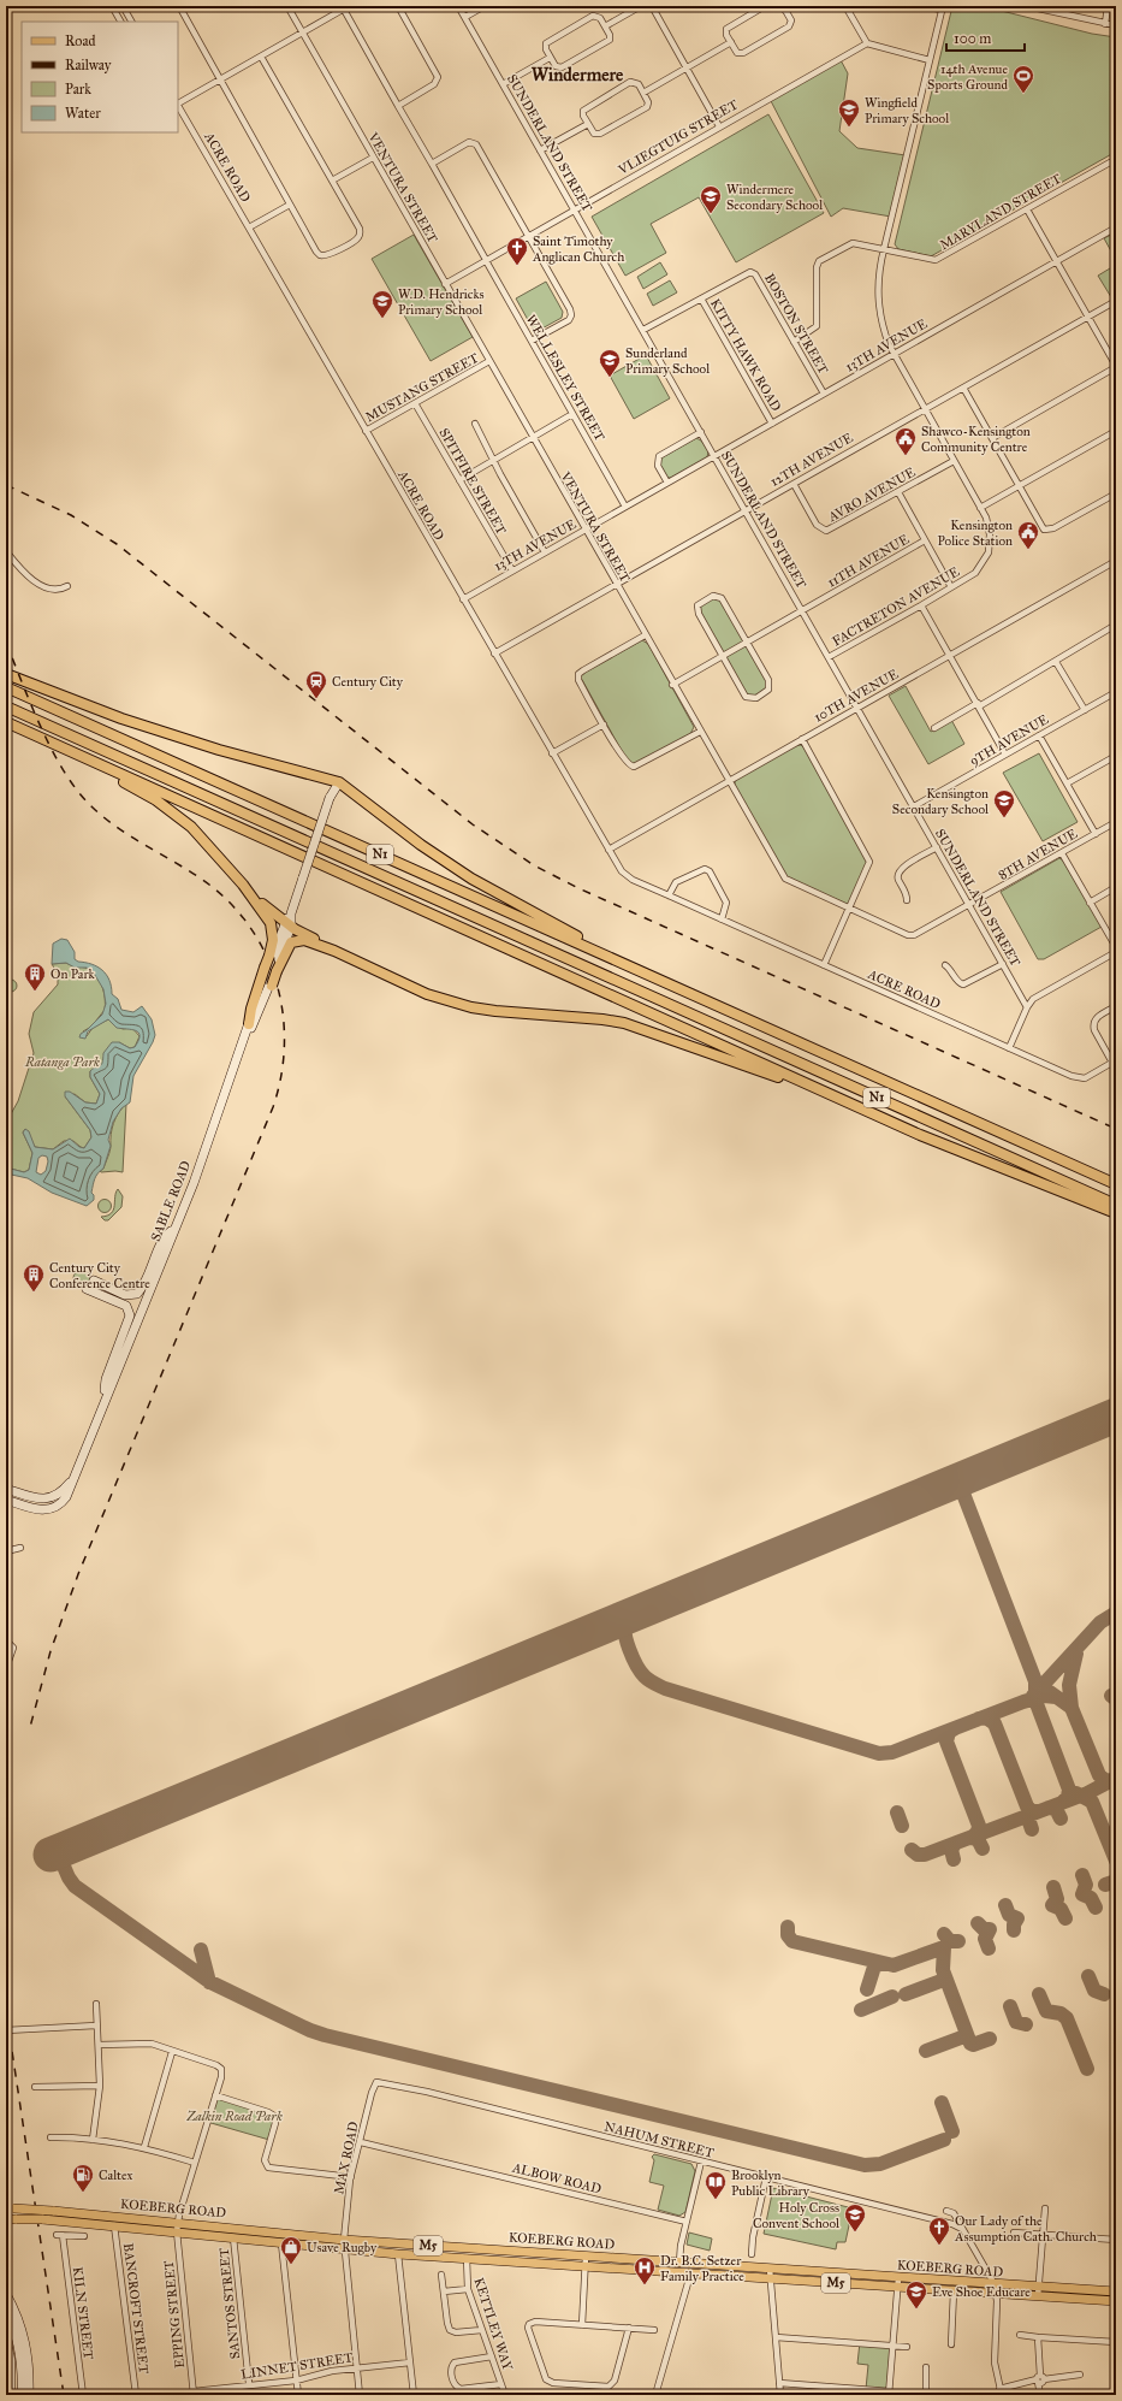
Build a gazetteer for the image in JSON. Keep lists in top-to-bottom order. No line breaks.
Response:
{"streets":{"highway":["N1"],"main road":["SABLE ROAD","KOEBERG ROAD","M5"],"street":["VLIEGTUIG STREET","SUNDERLAND STREET","ACRE ROAD","VENTURA STREET","MARYLAND STREET","BOSTON STREET","13TH AVENUE","KITTY HAWK ROAD","WELLESLEY STREET","MUSTANG STREET","12TH AVENUE","SPITFIRE STREET","AVRO AVENUE","11TH AVENUE","FACTRETON AVENUE","10TH AVENUE","9TH AVENUE","8TH AVENUE","NAHUM STREET","MAX ROAD","ALBOW ROAD","SANTOS STREET","BANCROFT STREET","KILN STREET","EPPING STREET","KETTLEY WAY","LINNET STREET"]},"crossings":[["VLIEGTUIG STREET","SUNDERLAND STREET"],["VLIEGTUIG STREET","VENTURA STREET"],["VLIEGTUIG STREET","WELLESLEY STREET"],["SUNDERLAND STREET","VENTURA STREET"],["SUNDERLAND STREET","BOSTON STREET"],["SUNDERLAND STREET","13TH AVENUE"],["SUNDERLAND STREET","12TH AVENUE"],["SUNDERLAND STREET","11TH AVENUE"],["SUNDERLAND STREET","FACTRETON AVENUE"],["SUNDERLAND STREET","10TH AVENUE"],["SUNDERLAND STREET","9TH AVENUE"],["SUNDERLAND STREET","8TH AVENUE"],["ACRE ROAD","13TH AVENUE"],["ACRE ROAD","MUSTANG STREET"],["ACRE ROAD","12TH AVENUE"],["ACRE ROAD","10TH AVENUE"],["VENTURA STREET","13TH AVENUE"],["VENTURA STREET","MUSTANG STREET"],["VENTURA STREET","12TH AVENUE"],["VENTURA STREET","11TH AVENUE"],["VENTURA STREET","10TH AVENUE"],["VENTURA STREET","8TH AVENUE"],["MARYLAND STREET","BOSTON STREET"],["MARYLAND STREET","FACTRETON AVENUE"],["BOSTON STREET","13TH AVENUE"],["BOSTON STREET","KITTY HAWK ROAD"],["13TH AVENUE","KITTY HAWK ROAD"],["13TH AVENUE","WELLESLEY STREET"],["13TH AVENUE","SPITFIRE STREET"],["13TH AVENUE","FACTRETON AVENUE"],["MUSTANG STREET","SPITFIRE STREET"],["12TH AVENUE","AVRO AVENUE"],["12TH AVENUE","FACTRETON AVENUE"],["AVRO AVENUE","FACTRETON AVENUE"],["NAHUM STREET","MAX ROAD"],["MAX ROAD","ALBOW ROAD"],["MAX ROAD","KOEBERG ROAD"],["MAX ROAD","LINNET STREET"],["KOEBERG ROAD","SANTOS STREET"],["KOEBERG ROAD","BANCROFT STREET"],["KOEBERG ROAD","EPPING STREET"],["KOEBERG ROAD","KETTLEY WAY"],["SANTOS STREET","LINNET STREET"],["EPPING STREET","LINNET STREET"]],"districts":["Windermere"],"parks":["Ratanga Park","Zalkin Road Park"],"places":{"sports":["14th Avenue Sports Ground"],"school or university":["Wingfield Primary School","Windermere Secondary School","W.D. Hendricks Primary School","Sunderland Primary School","Kensington Secondary School","Holy Cross Convent School","Eve Shoe Educare"],"church":["Saint Timothy Anglican Church","Our Lady of the Assumption Cath. Church"],"public building":["Shawco-Kensington Community Centre","Kensington Police Station"],"station":["Century City"],"building":["On Park","Century City Conference Centre"],"fuel station":["Caltex"],"library":["Brooklyn Public Library"],"shop":["Usave Rugby"],"hospital":["Dr. B.C. Setzer Family Practice"]},"legend":["Road","Railway","Park","Water"],"scale_bar":"100 m"}
